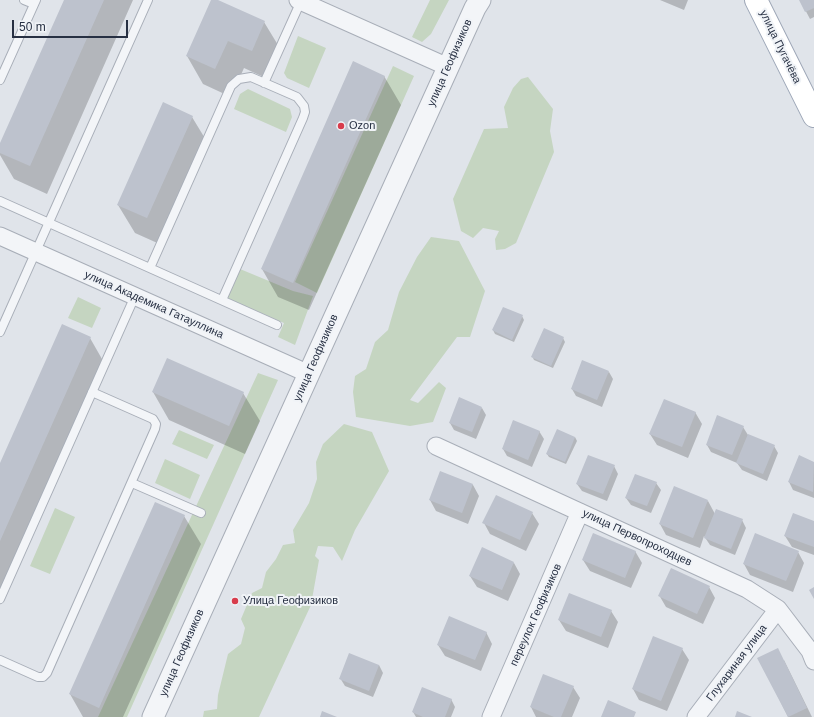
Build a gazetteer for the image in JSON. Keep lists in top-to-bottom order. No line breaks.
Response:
{"streets":{"main road":["улица Пугачёва"],"street":["улица Геофизиков","улица Академика Гатауллина","улица Первопроходцев","переулок Геофизиков","Глухариная улица"]},"crossings":[["улица Геофизиков","улица Академика Гатауллина"],["улица Первопроходцев","переулок Геофизиков"],["улица Первопроходцев","Глухариная улица"]],"places":["Ozon","Улица Геофизиков"],"scale_bar":"50 m"}
